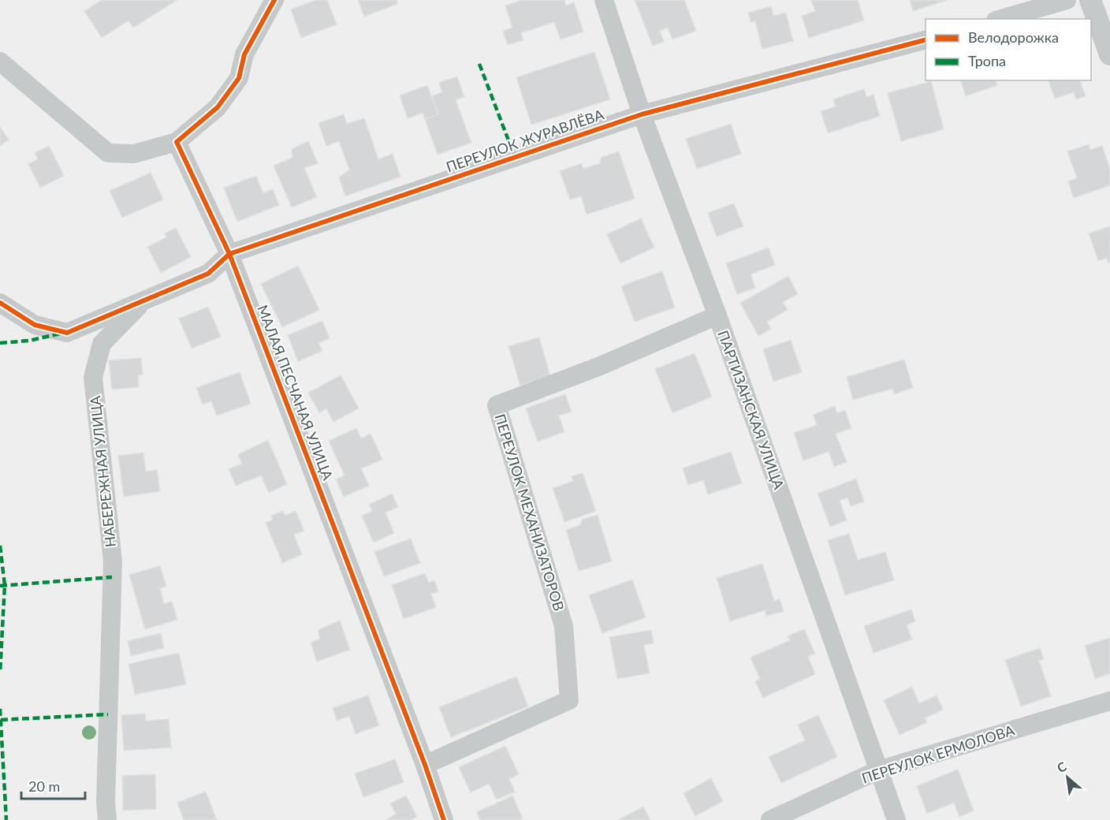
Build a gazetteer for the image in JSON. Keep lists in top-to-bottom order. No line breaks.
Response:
{"streets":{"street":["ПЕРЕУЛОК ЖУРАВЛЁВА","МАЛАЯ ПЕСЧАНАЯ УЛИЦА","ПАРТИЗАНСКАЯ УЛИЦА","НАБЕРЕЖНАЯ УЛИЦА","ПЕРЕУЛОК МЕХАНИЗАТОРОВ","ПЕРЕУЛОК ЕРМОЛОВА"]},"crossings":[["ПЕРЕУЛОК ЖУРАВЛЁВА","МАЛАЯ ПЕСЧАНАЯ УЛИЦА"],["ПЕРЕУЛОК ЖУРАВЛЁВА","ПАРТИЗАНСКАЯ УЛИЦА"],["ПЕРЕУЛОК ЖУРАВЛЁВА","НАБЕРЕЖНАЯ УЛИЦА"],["МАЛАЯ ПЕСЧАНАЯ УЛИЦА","ПЕРЕУЛОК МЕХАНИЗАТОРОВ"],["ПАРТИЗАНСКАЯ УЛИЦА","ПЕРЕУЛОК МЕХАНИЗАТОРОВ"],["ПАРТИЗАНСКАЯ УЛИЦА","ПЕРЕУЛОК ЕРМОЛОВА"]],"legend":["Велодорожка","Тропа"],"scale_bar":"20 m","north":"top left"}
